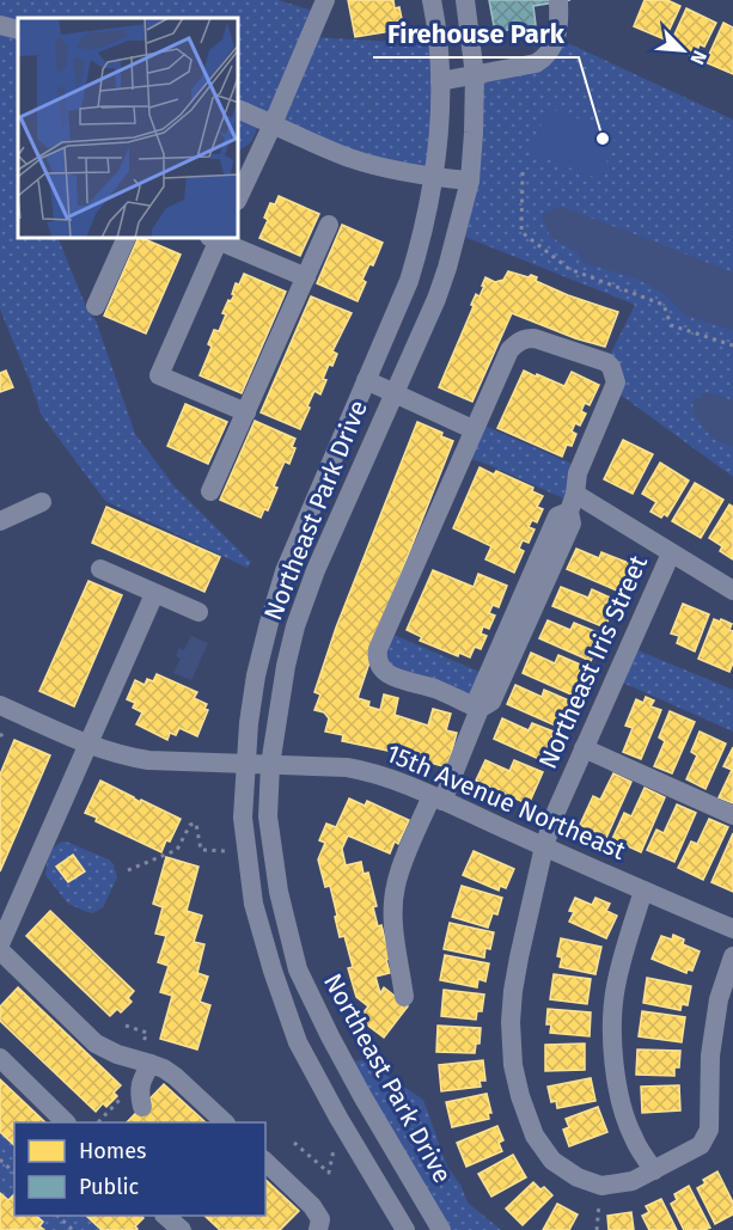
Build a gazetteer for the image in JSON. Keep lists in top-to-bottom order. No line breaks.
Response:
{"streets":{"street":["Northeast Park Drive","Northeast Iris Street","15th Avenue Northeast"]},"crossings":[["Northeast Park Drive","15th Avenue Northeast"],["Northeast Iris Street","15th Avenue Northeast"]],"places":["Firehouse Park"],"legend":["Homes","Public"],"north":"bottom right"}
